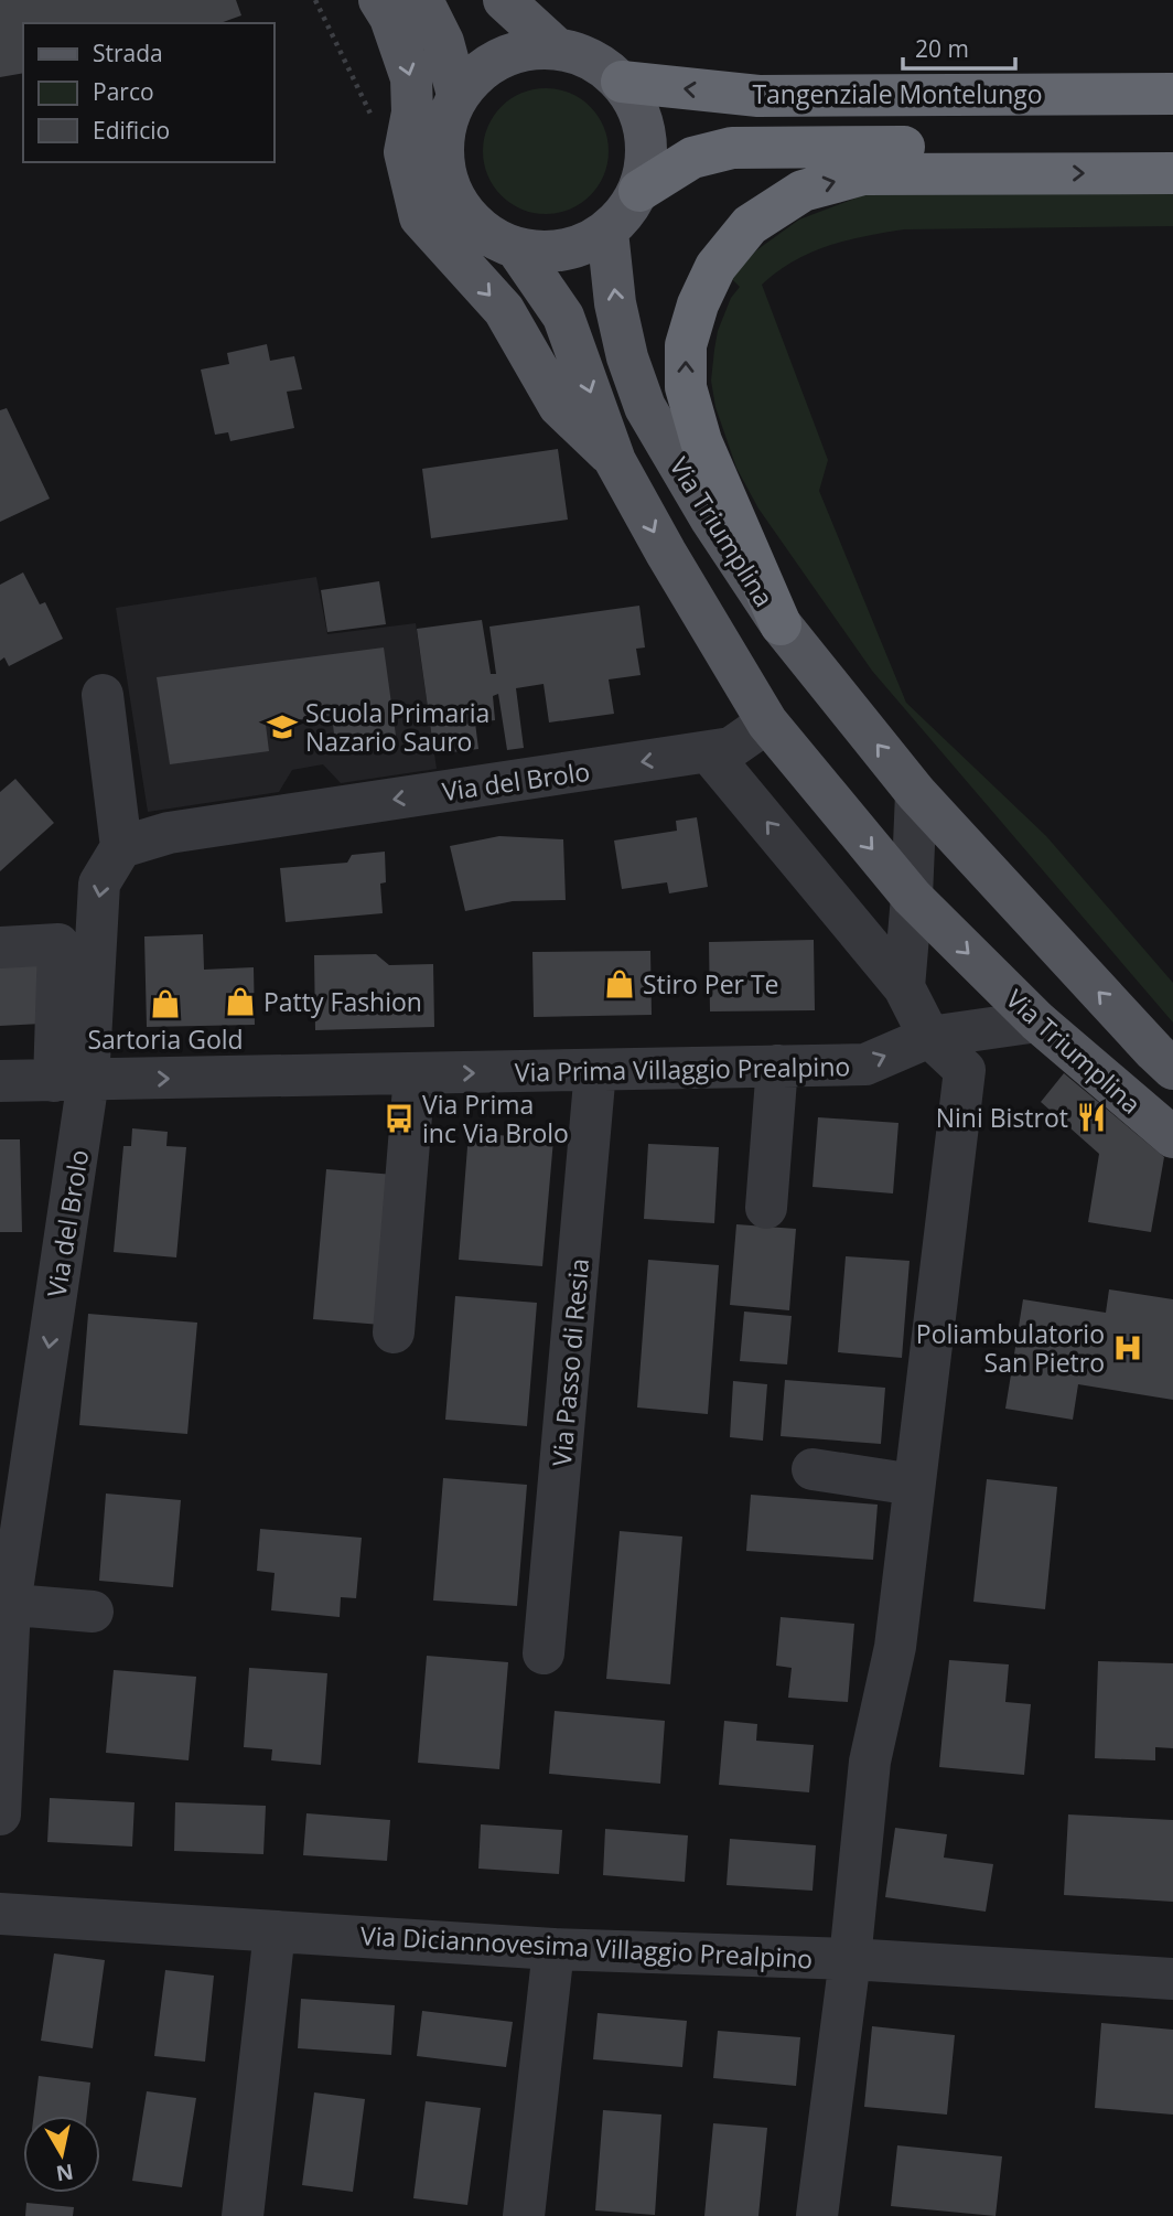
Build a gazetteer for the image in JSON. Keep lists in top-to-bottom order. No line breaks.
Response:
{"streets":{"highway":["Tangenziale Montelungo"],"main road":["Via Triumplina"],"street":["Via del Brolo","Via Prima Villaggio Prealpino","Via Passo di Resia","Via Diciannovesima Villaggio Prealpino"]},"crossings":[["Tangenziale Montelungo","Via Triumplina"],["Via Triumplina","Via del Brolo"],["Via Triumplina","Via Prima Villaggio Prealpino"],["Via del Brolo","Via Prima Villaggio Prealpino"],["Via Prima Villaggio Prealpino","Via Passo di Resia"]],"one_way":["Via del Brolo","Via Prima Villaggio Prealpino"],"places":{"school or university":["Scuola Primaria Nazario Sauro"],"shop":["Stiro Per Te","Patty Fashion","Sartoria Gold"],"restaurant":["Nini Bistrot"],"bus stop":["Via Prima inc Via Brolo"],"hospital":["Poliambulatorio San Pietro"]},"legend":["Strada","Parco","Edificio"],"scale_bar":"20 m","north":"bottom"}
